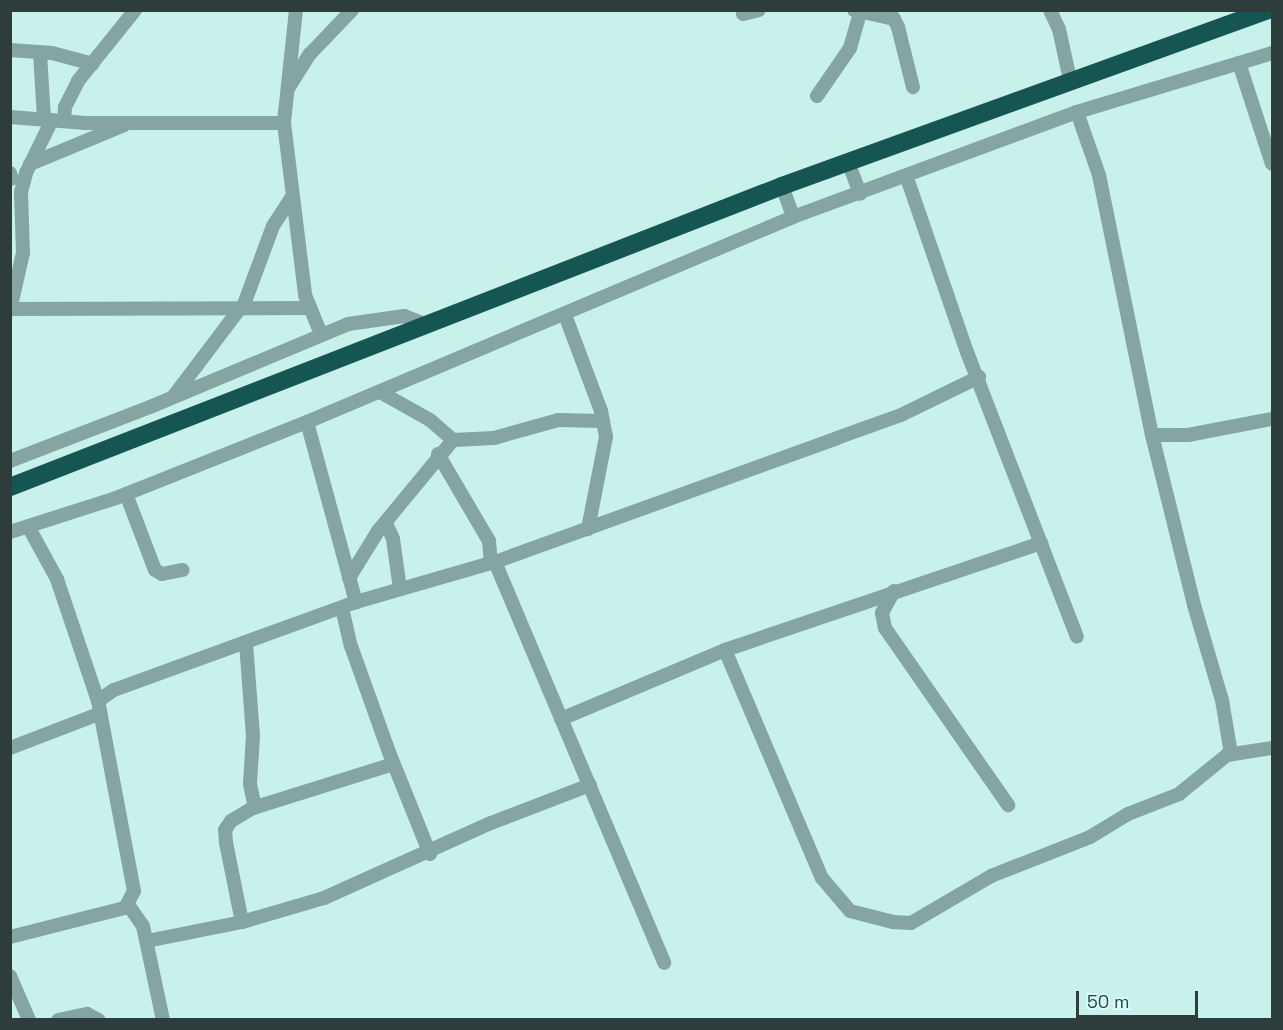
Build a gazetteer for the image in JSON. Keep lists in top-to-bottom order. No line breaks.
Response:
{"scale_bar":"50 m"}
